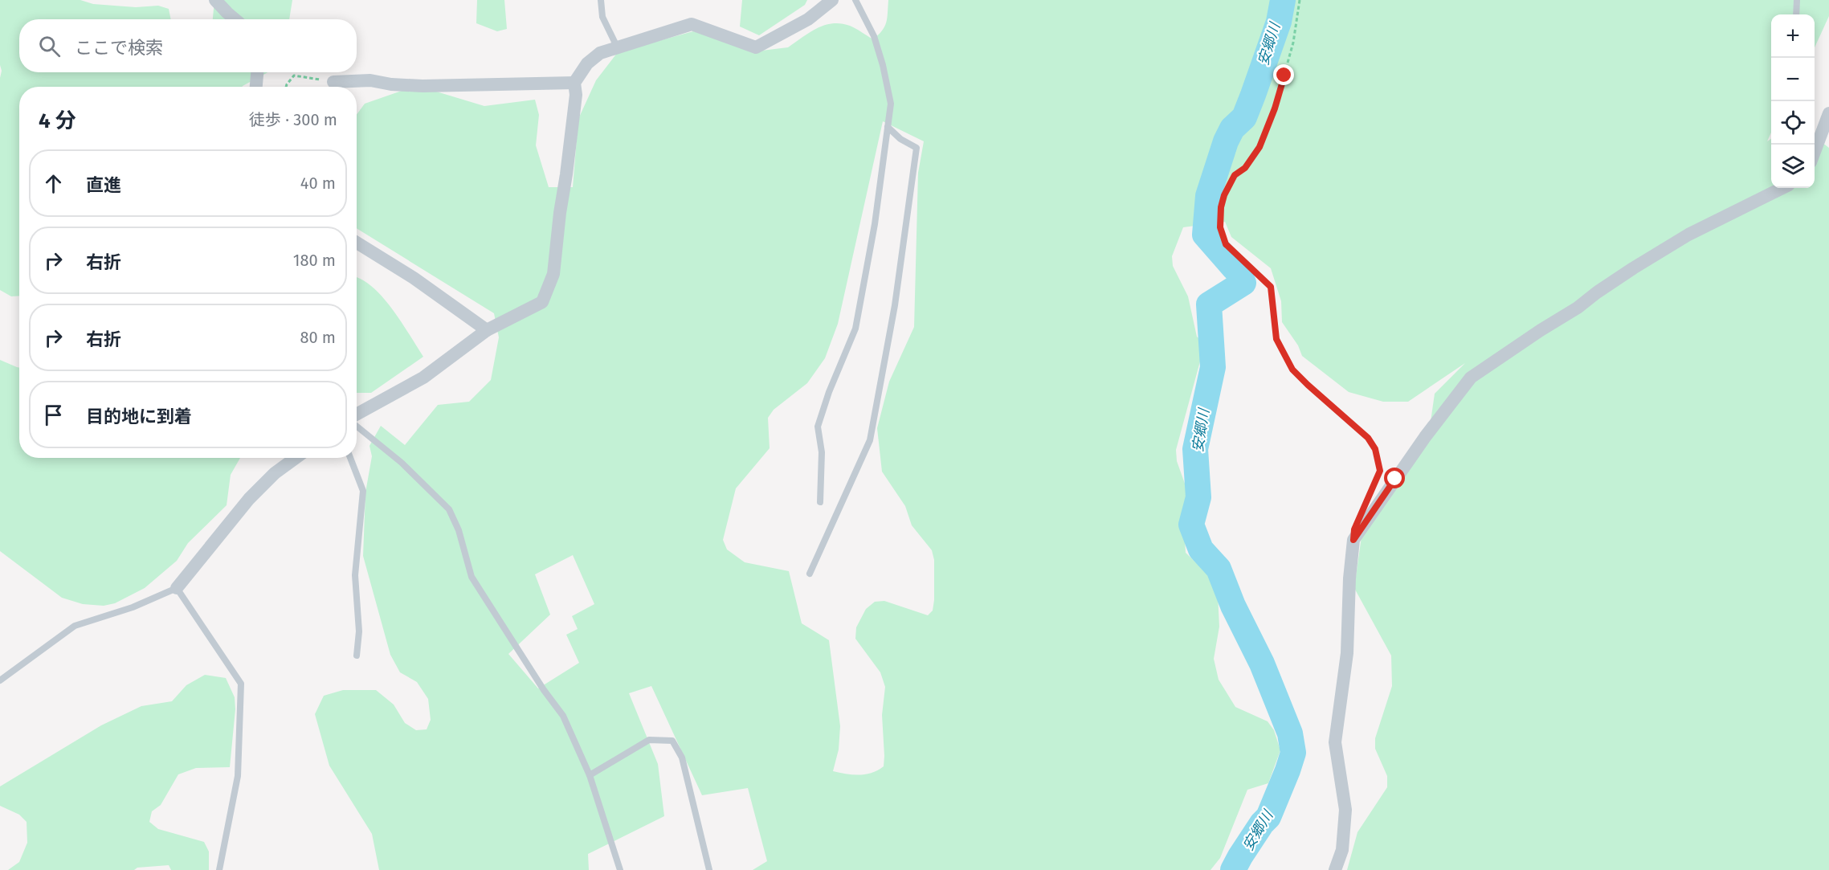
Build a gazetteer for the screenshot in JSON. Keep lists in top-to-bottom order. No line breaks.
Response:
{"water":["安郷川"],"page":{"map_buttons":["+","−"],"search":"ここで検索","heading":["4 分","徒歩 · 300 m"],"list":[["直進","40 m"],["右折","180 m"],["右折","80 m"],"目的地に到着"]}}
